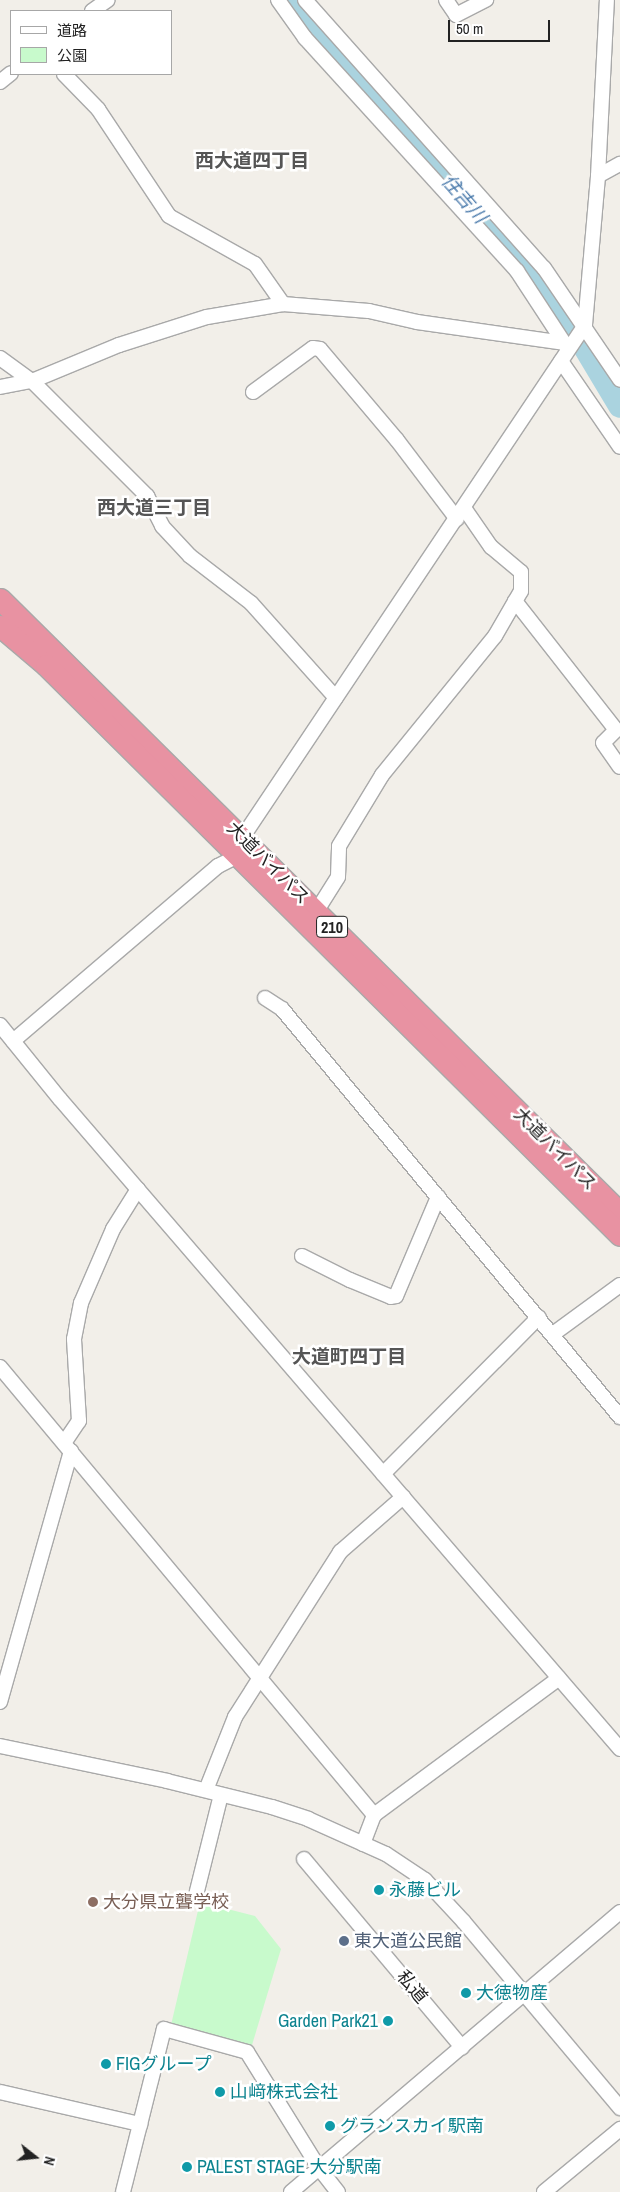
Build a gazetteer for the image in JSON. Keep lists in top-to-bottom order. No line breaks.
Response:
{"streets":{"highway":["大道バイパス","210"],"street":["私道"]},"districts":["西大道四丁目","西大道三丁目","大道町四丁目"],"water":["住吉川"],"places":["永藤ビル","大分県立聾学校","東大道公民館","大徳物産","Garden Park21","FIGグループ","山﨑株式会社","グランスカイ駅南","PALEST STAGE 大分駅南"],"legend":["道路","公園"],"scale_bar":"50 m","north":"right"}
